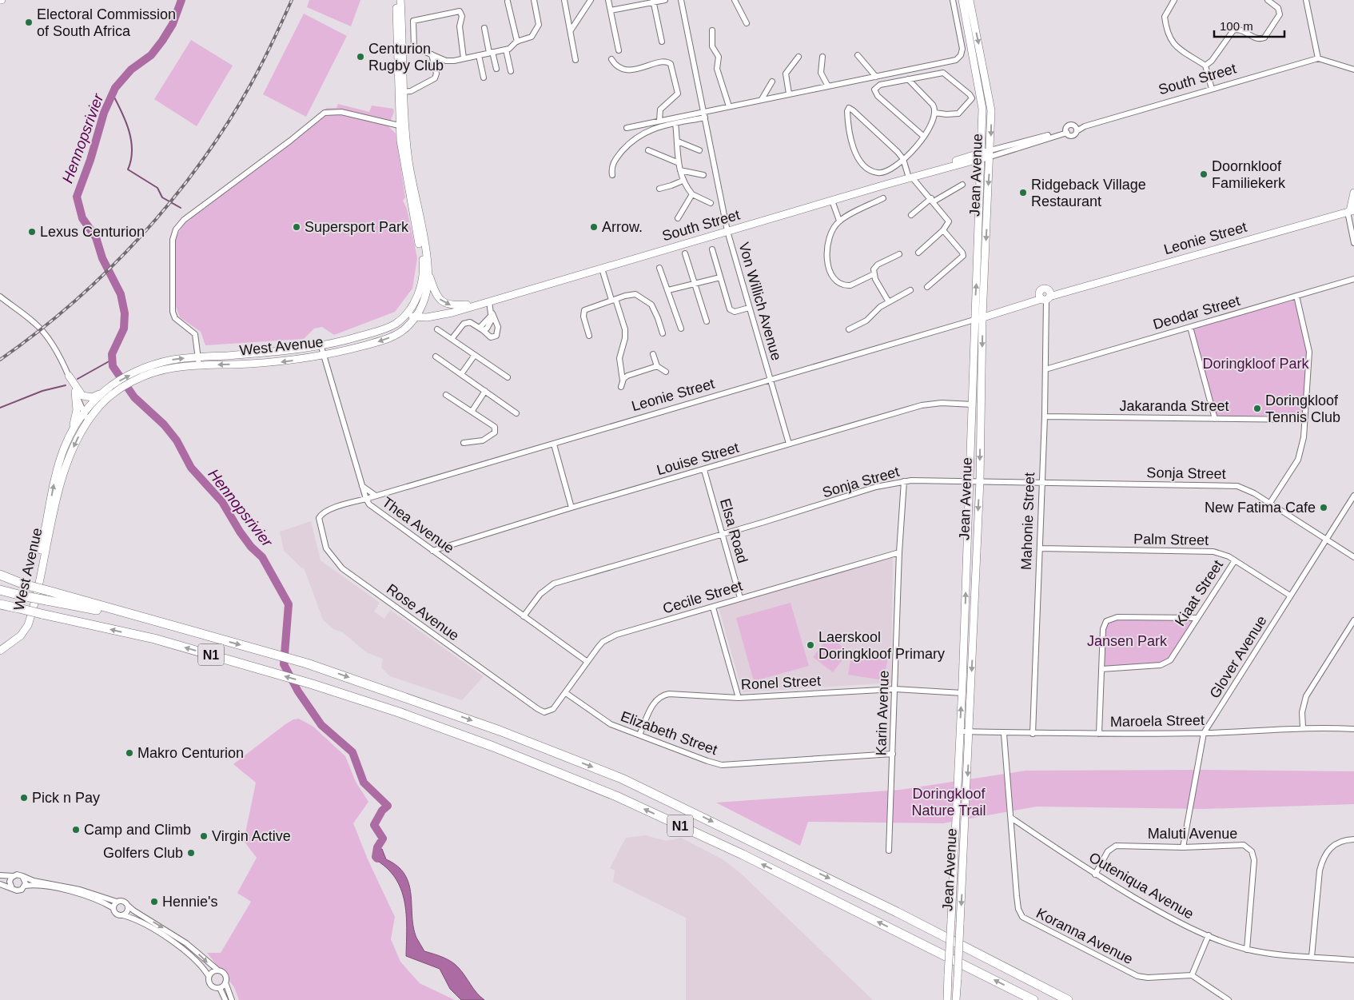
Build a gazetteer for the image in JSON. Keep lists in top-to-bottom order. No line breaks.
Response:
{"streets":{"highway":["N1"],"street":["South Street","Jean Avenue","Leonie Street","Von Willich Avenue","Deodar Street","West Avenue","Jakaranda Street","Louise Street","Sonja Street","Mahonie Street","Thea Avenue","Elsa Road","Palm Street","Kiaat Street","Cecile Street","Rose Avenue","Glover Avenue","Ronel Street","Karin Avenue","Maroela Street","Elizabeth Street","Maluti Avenue","Outeniqua Avenue","Koranna Avenue"]},"crossings":[["South Street","Jean Avenue"],["South Street","Von Willich Avenue"],["South Street","West Avenue"],["Jean Avenue","Leonie Street"],["Jean Avenue","Louise Street"],["Jean Avenue","Sonja Street"],["Jean Avenue","Ronel Street"],["Jean Avenue","Maroela Street"],["Leonie Street","Von Willich Avenue"],["Leonie Street","Mahonie Street"],["Leonie Street","Thea Avenue"],["Leonie Street","Rose Avenue"],["Von Willich Avenue","Louise Street"],["Deodar Street","Mahonie Street"],["West Avenue","Thea Avenue"],["Jakaranda Street","Mahonie Street"],["Louise Street","Thea Avenue"],["Louise Street","Elsa Road"],["Sonja Street","Mahonie Street"],["Sonja Street","Thea Avenue"],["Sonja Street","Elsa Road"],["Sonja Street","Glover Avenue"],["Sonja Street","Karin Avenue"],["Mahonie Street","Palm Street"],["Mahonie Street","Maroela Street"],["Thea Avenue","Cecile Street"],["Elsa Road","Cecile Street"],["Palm Street","Kiaat Street"],["Palm Street","Glover Avenue"],["Cecile Street","Rose Avenue"],["Cecile Street","Karin Avenue"],["Cecile Street","Elizabeth Street"],["Glover Avenue","Maroela Street"],["Glover Avenue","Maluti Avenue"],["Ronel Street","Karin Avenue"],["Ronel Street","Elizabeth Street"],["Karin Avenue","Elizabeth Street"],["Maluti Avenue","Outeniqua Avenue"],["Outeniqua Avenue","Koranna Avenue"]],"water":["Hennopsrivier"],"parks":["Doringkloof Park","Jansen Park","Doringkloof Nature Trail"],"places":["Electoral Commission of South Africa","Centurion Rugby Club","Doornkloof Familiekerk","Ridgeback Village Restaurant","Supersport Park","Arrow.","Lexus Centurion","Doringkloof Tennis Club","New Fatima Cafe","Laerskool Doringkloof Primary","Makro Centurion","Pick n Pay","Camp and Climb","Virgin Active","Golfers Club","Hennie's"],"scale_bar":"100 m"}
